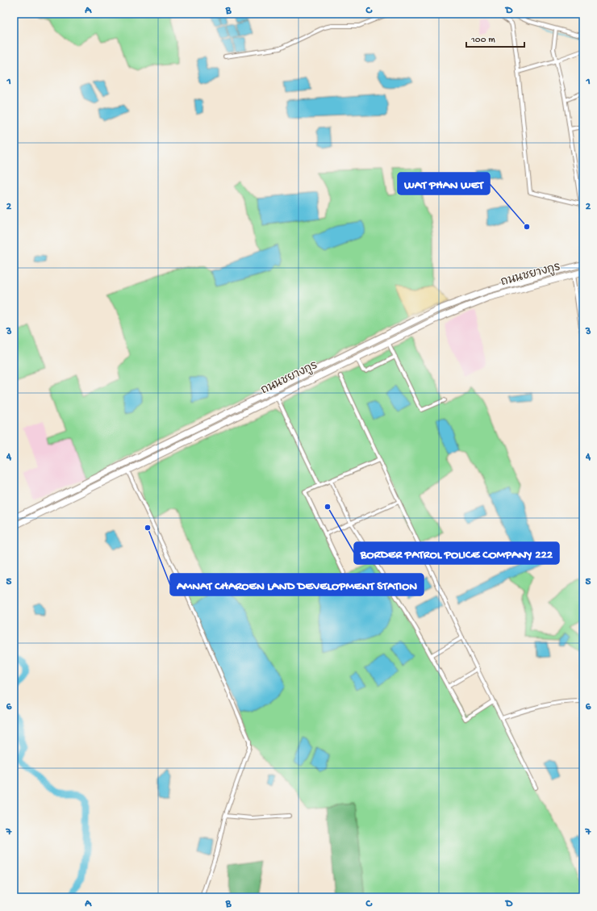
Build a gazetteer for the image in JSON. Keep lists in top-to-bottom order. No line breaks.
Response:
{"streets":{"highway":["ถนนชยางกูร"]},"places":["WAT PHAN WET","BORDER PATROL POLICE COMPANY 222","AMNAT CHAROEN LAND DEVELOPMENT STATION"],"scale_bar":"100 m","grid":{"columns":["A","B","C","D"],"rows":["1","2","3","4","5","6","7"]}}
